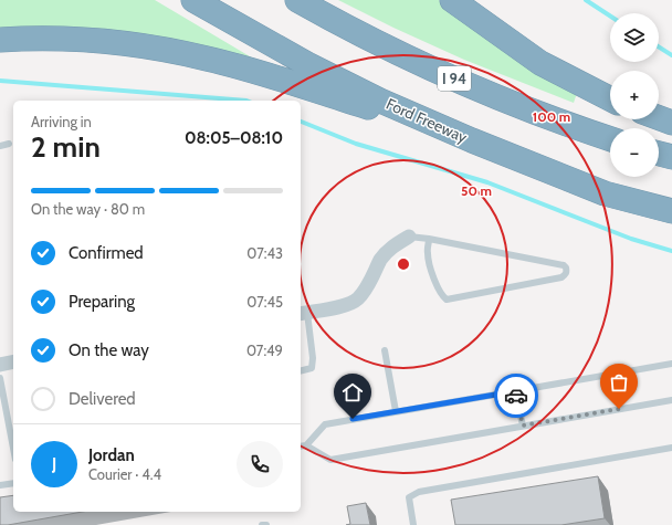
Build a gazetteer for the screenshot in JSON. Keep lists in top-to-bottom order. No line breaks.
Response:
{"streets":{"highway":["I 94","Ford Freeway"]},"page":{"map_buttons":["+","−"],"heading":["2 min","Arriving in","08:05–08:10"],"panel":["Jordan","Courier · 4.4"],"bar":"On the way · 80 m","list":[["Confirmed","07:43"],["Preparing","07:45"],["On the way","07:49"],"Delivered"],"round":"J"},"rings":["100 m","50 m"]}
